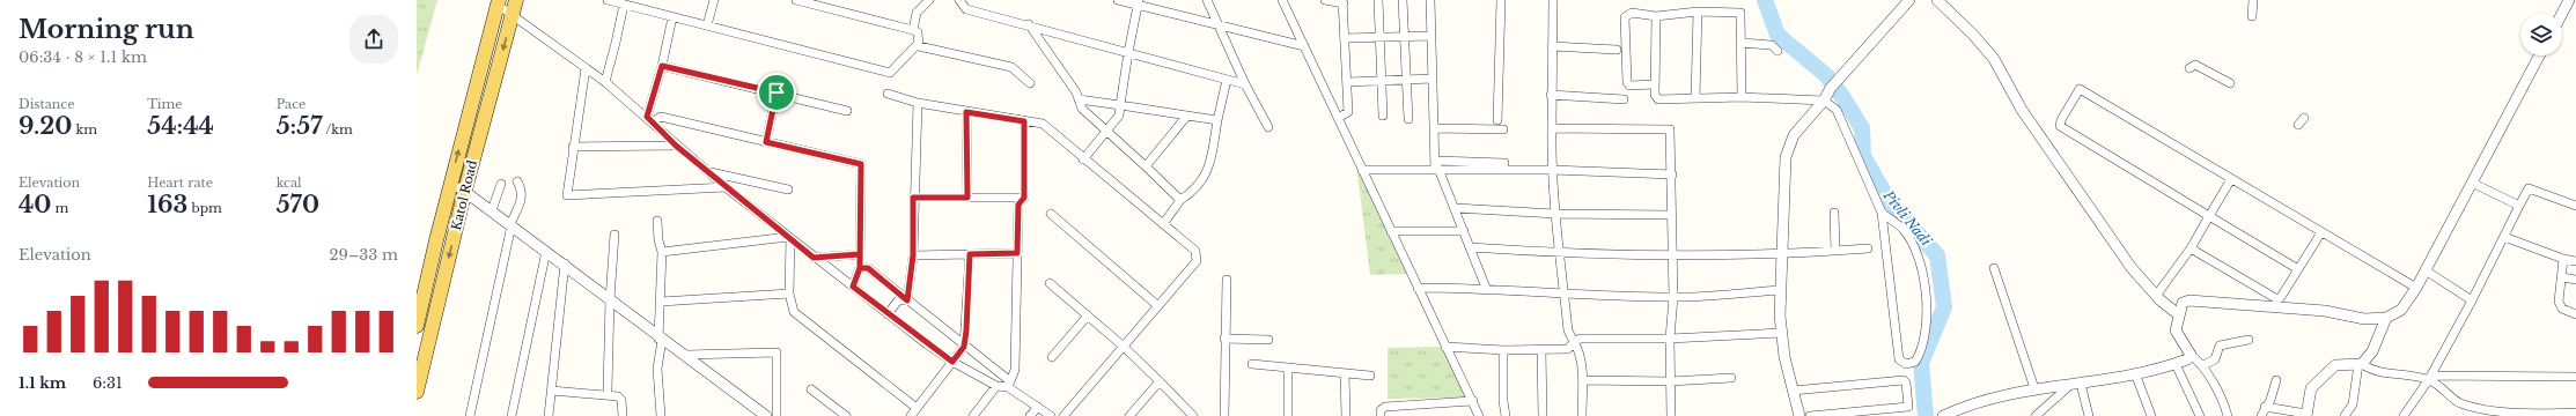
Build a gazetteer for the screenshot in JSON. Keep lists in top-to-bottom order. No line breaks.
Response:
{"streets":{"main road":["Katol Road"]},"water":["Pivli Nadi"],"page":{"heading":["Morning run","06:34 · 8 × 1.1 km"],"stats":[["Distance","9.20 km"],["Time","54:44"],["Pace","5:57 /km"],["Elevation","40 m"],["Heart rate","163 bpm"],["kcal","570"]],"chart":["Elevation","29–33 m"],"list":[{"name":"1.1 km","note":"6:31"}]}}
